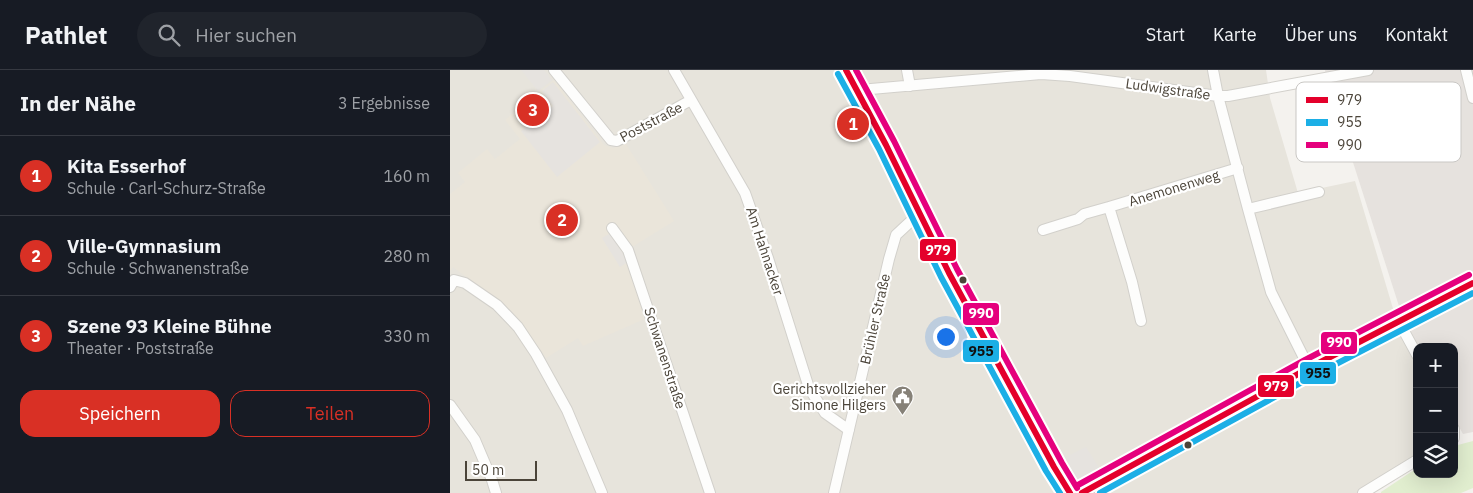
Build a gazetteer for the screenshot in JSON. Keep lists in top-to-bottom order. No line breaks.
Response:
{"streets":{"street":["Ludwigstraße","Poststraße","Anemonenweg","Am Hahnacker","Brühler Straße","Schwanenstraße"]},"crossings":[["Poststraße","Am Hahnacker"],["Am Hahnacker","Brühler Straße"]],"places":{"public building":["Gerichtsvollzieher Simone Hilgers"]},"lines":["transit line 979","transit line 990","transit line 955"],"legend":["979","955","990"],"scale_bar":"50 m","page":{"header":"Pathlet","search":"Hier suchen","nav":["Start","Karte","Über uns","Kontakt"],"heading":["In der Nähe","3 Ergebnisse"],"pins":["3","1","2"],"list":[{"mark":"1","name":"Kita Esserhof","note":"Schule · Carl-Schurz-Straße","value":"160 m"},{"mark":"2","name":"Ville-Gymnasium","note":"Schule · Schwanenstraße","value":"280 m"},{"mark":"3","name":"Szene 93 Kleine Bühne","note":"Theater · Poststraße","value":"330 m"}],"map_buttons":["+","−"],"buttons":["Speichern","Teilen"],"scale":"50 m"}}
